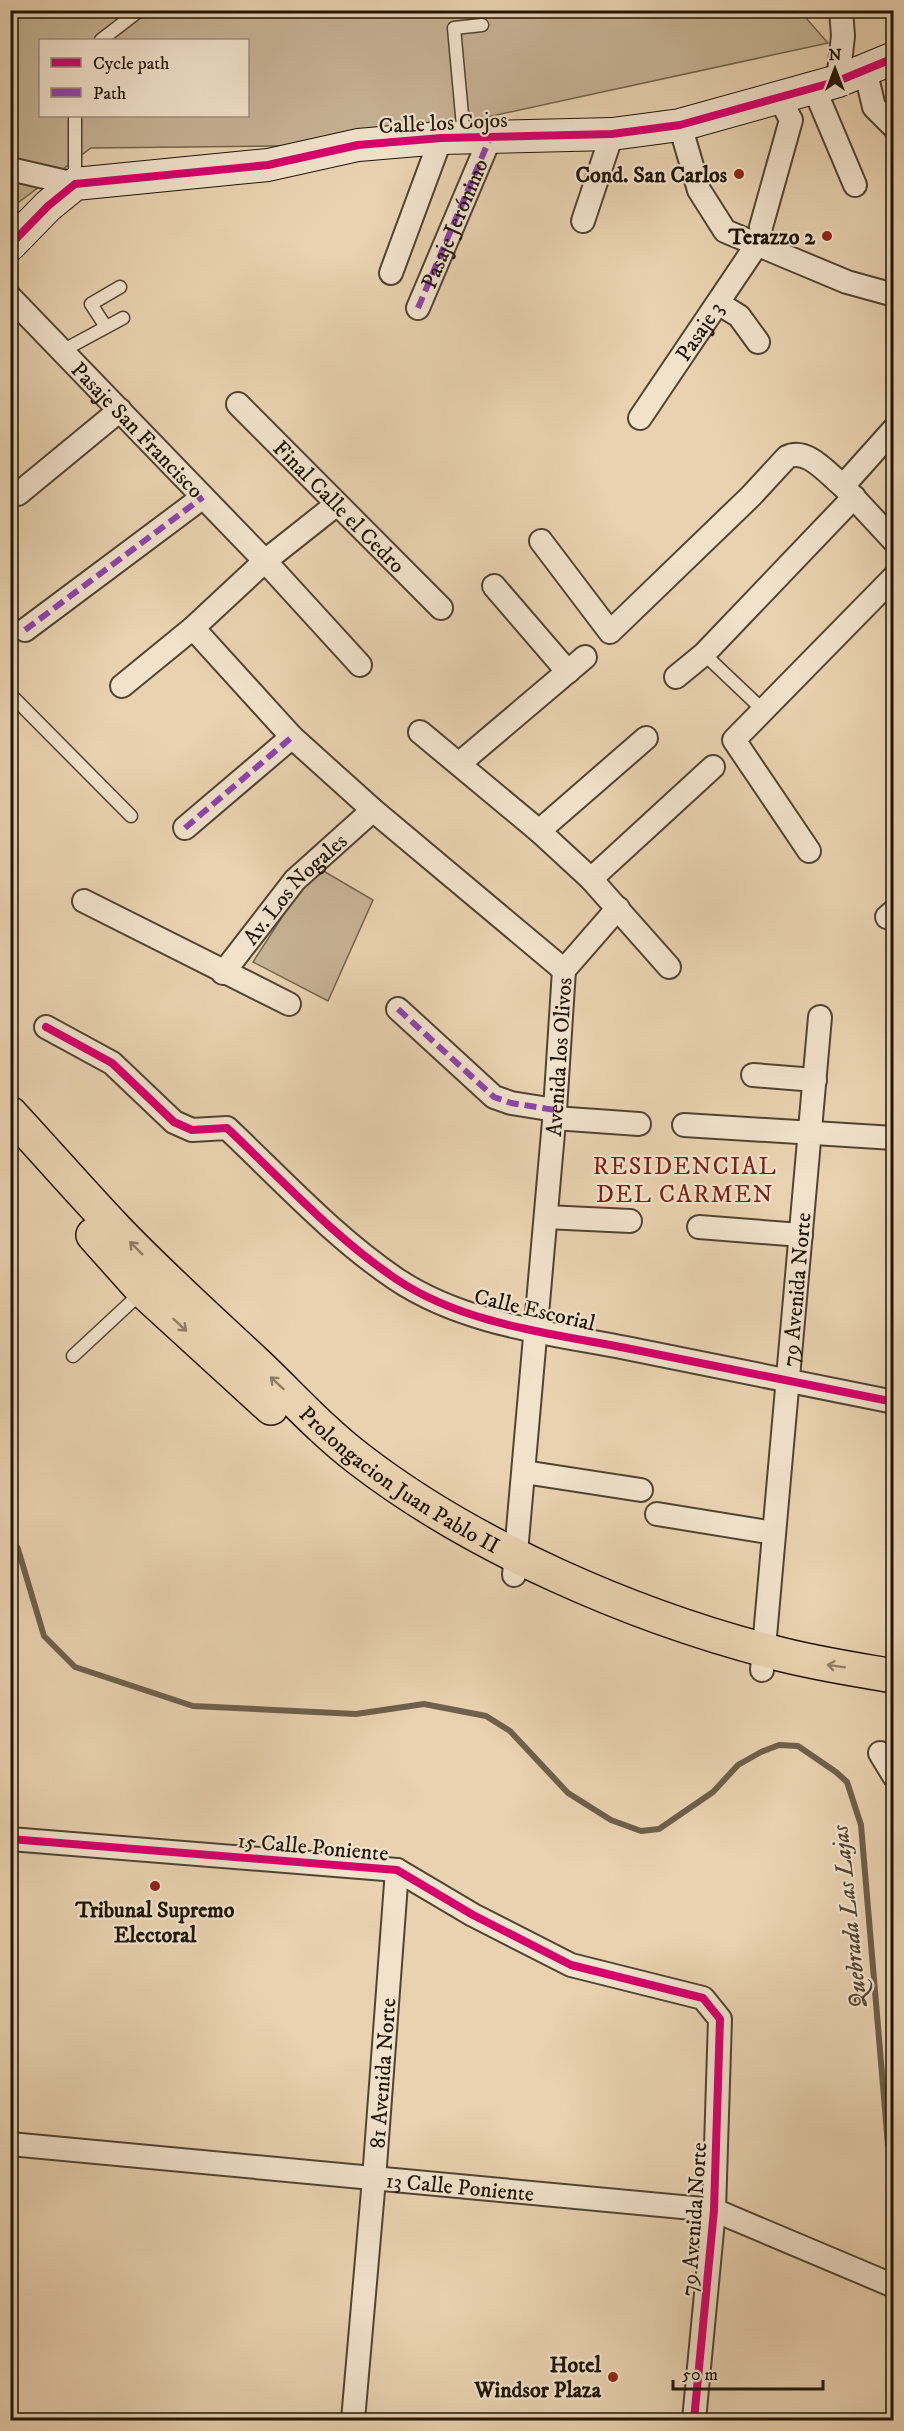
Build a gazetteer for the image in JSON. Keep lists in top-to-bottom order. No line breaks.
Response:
{"streets":{"main road":["Prolongacion Juan Pablo II"],"street":["Calle los Cojos","Pasaje Jerónimo","Pasaje 3","Pasaje San Francisco","Final Calle el Cedro","Av. Los Nogales","Avenida los Olivos","79 Avenida Norte","Calle Escorial","15 Calle Poniente","81 Avenida Norte","13 Calle Poniente"]},"crossings":[["Calle los Cojos","Pasaje Jerónimo"],["Calle los Cojos","Pasaje 3"],["Av. Los Nogales","Avenida los Olivos"],["Avenida los Olivos","Calle Escorial"],["Avenida los Olivos","Prolongacion Juan Pablo II"],["79 Avenida Norte","Calle Escorial"],["79 Avenida Norte","Prolongacion Juan Pablo II"],["79 Avenida Norte","15 Calle Poniente"],["79 Avenida Norte","13 Calle Poniente"],["15 Calle Poniente","81 Avenida Norte"],["81 Avenida Norte","13 Calle Poniente"]],"districts":["RESIDENCIAL DEL CARMEN"],"water":["Quebrada Las Lajas"],"places":["Cond. San Carlos","Terazzo 2","Tribunal Supremo Electoral","Hotel Windsor Plaza"],"legend":["Cycle path","Path"],"scale_bar":"50 m","north":"top"}
